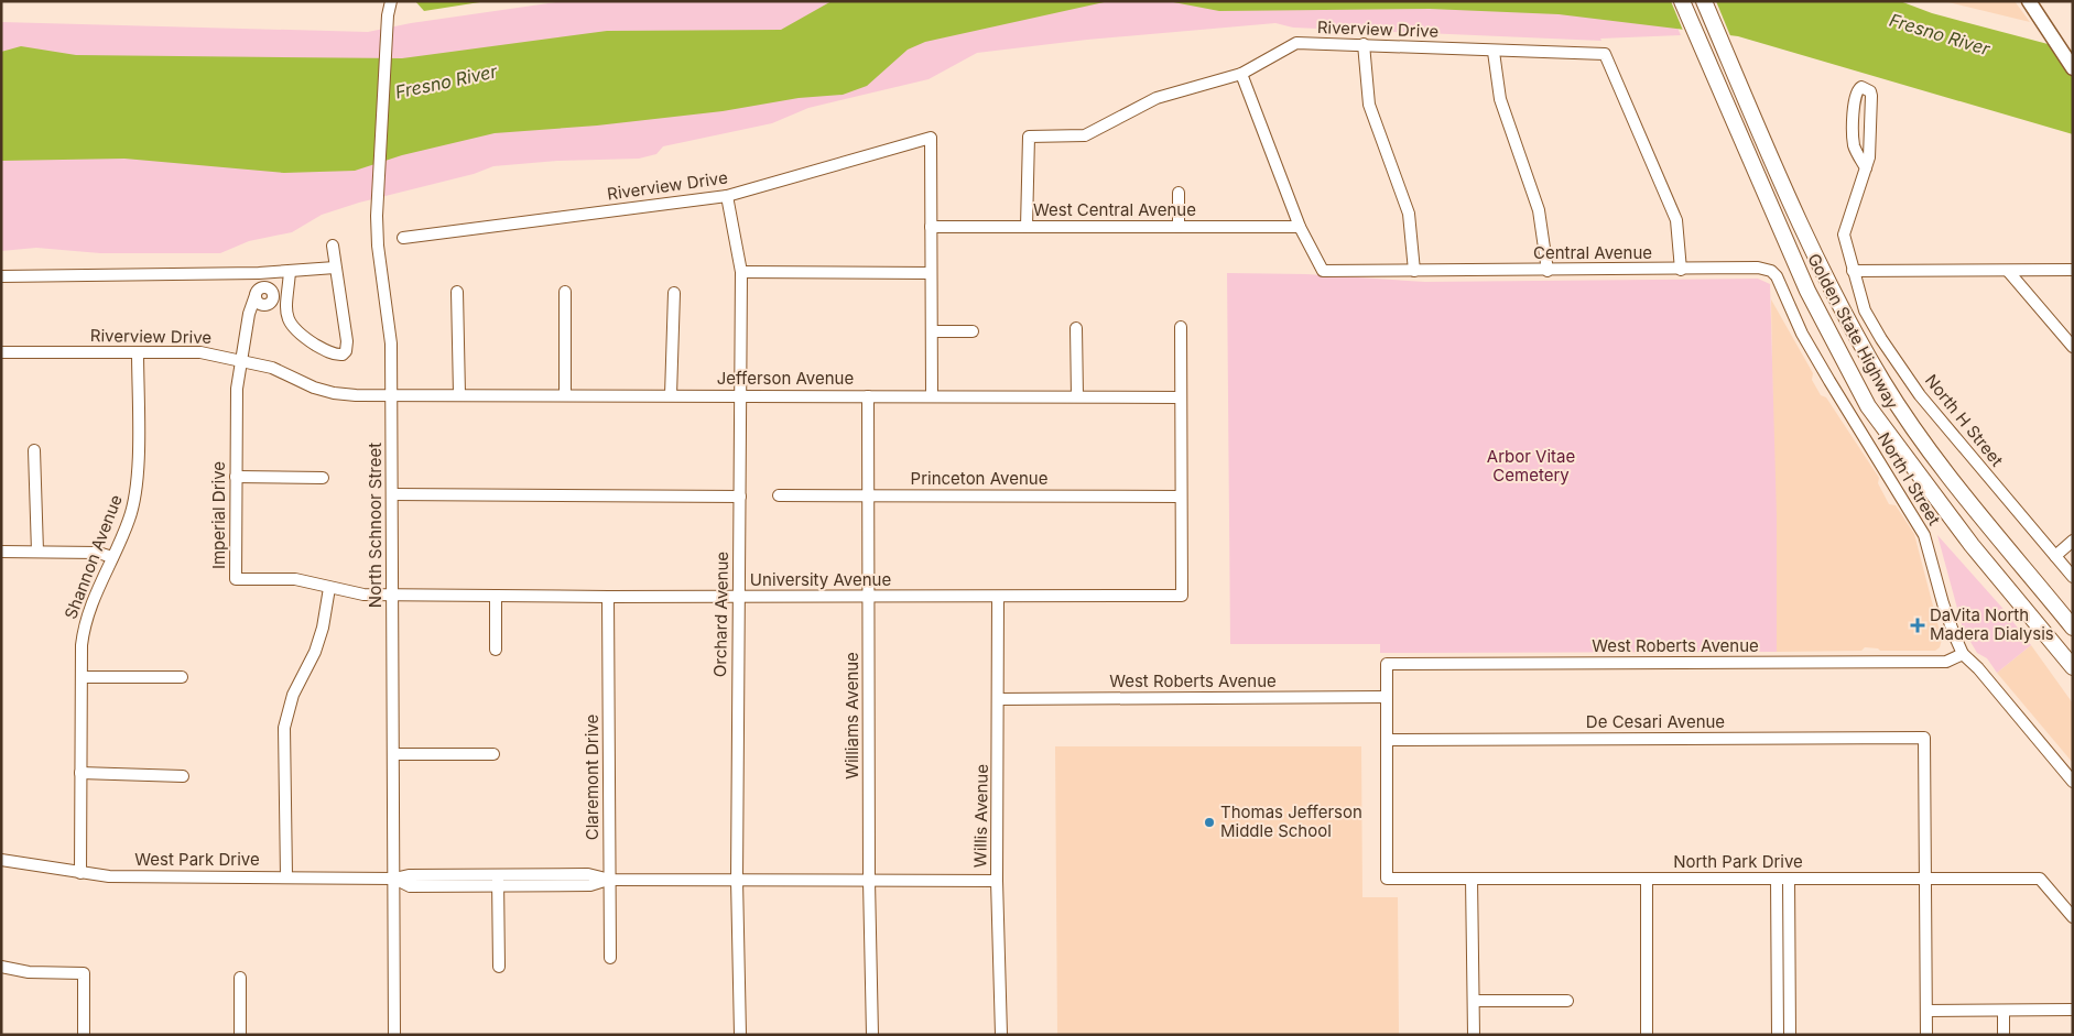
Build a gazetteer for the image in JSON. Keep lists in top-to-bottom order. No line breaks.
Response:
{"streets":{"highway":["Golden State Highway"],"street":["Riverview Drive","West Central Avenue","Central Avenue","Jefferson Avenue","North H Street","Princeton Avenue","North I Street","Imperial Drive","North Schnoor Street","Shannon Avenue","University Avenue","Orchard Avenue","West Roberts Avenue","Williams Avenue","De Cesari Avenue","Claremont Drive","Willis Avenue","West Park Drive","North Park Drive"]},"crossings":[["Riverview Drive","West Central Avenue"],["Riverview Drive","Central Avenue"],["Riverview Drive","Jefferson Avenue"],["Riverview Drive","Imperial Drive"],["Riverview Drive","North Schnoor Street"],["Riverview Drive","Shannon Avenue"],["Riverview Drive","Orchard Avenue"],["Central Avenue","North I Street"],["Jefferson Avenue","North Schnoor Street"],["Jefferson Avenue","Orchard Avenue"],["Jefferson Avenue","Williams Avenue"],["Princeton Avenue","University Avenue"],["Princeton Avenue","Williams Avenue"],["North I Street","West Roberts Avenue"],["Imperial Drive","North Schnoor Street"],["Imperial Drive","University Avenue"],["North Schnoor Street","University Avenue"],["North Schnoor Street","West Park Drive"],["Shannon Avenue","West Park Drive"],["University Avenue","Orchard Avenue"],["University Avenue","Williams Avenue"],["University Avenue","Claremont Drive"],["University Avenue","Willis Avenue"],["Orchard Avenue","West Park Drive"],["West Roberts Avenue","Willis Avenue"],["Williams Avenue","West Park Drive"],["De Cesari Avenue","North Park Drive"],["Claremont Drive","West Park Drive"],["Willis Avenue","West Park Drive"]],"water":["Fresno River"],"parks":["Arbor Vitae Cemetery"],"places":{"health":["DaVita North Madera Dialysis"],"other":["Thomas Jefferson Middle School"]}}
